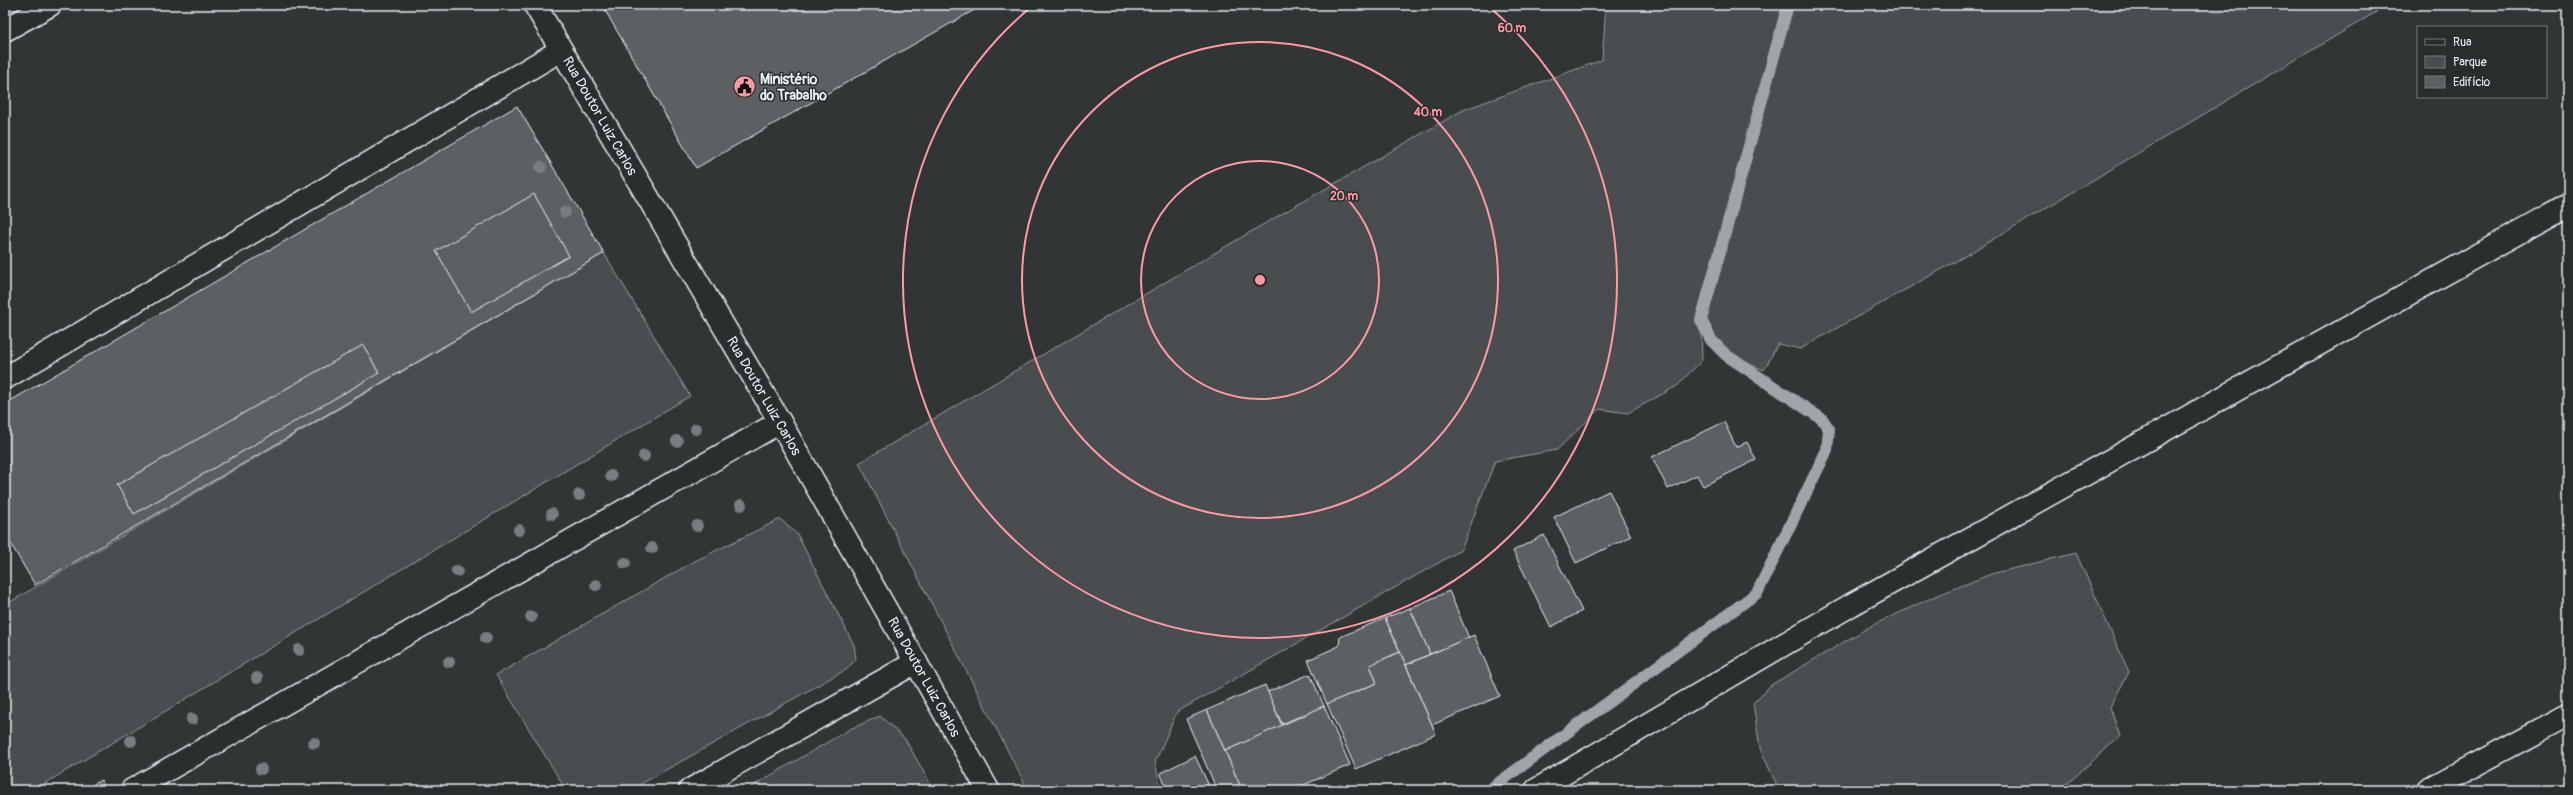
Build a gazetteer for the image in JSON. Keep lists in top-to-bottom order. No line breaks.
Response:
{"streets":{"street":["Rua Doutor Luiz Carlos"]},"places":{"public building":["Ministério do Trabalho"]},"legend":["Rua","Parque","Edifício"],"rings":["60 m","40 m","20 m"]}
